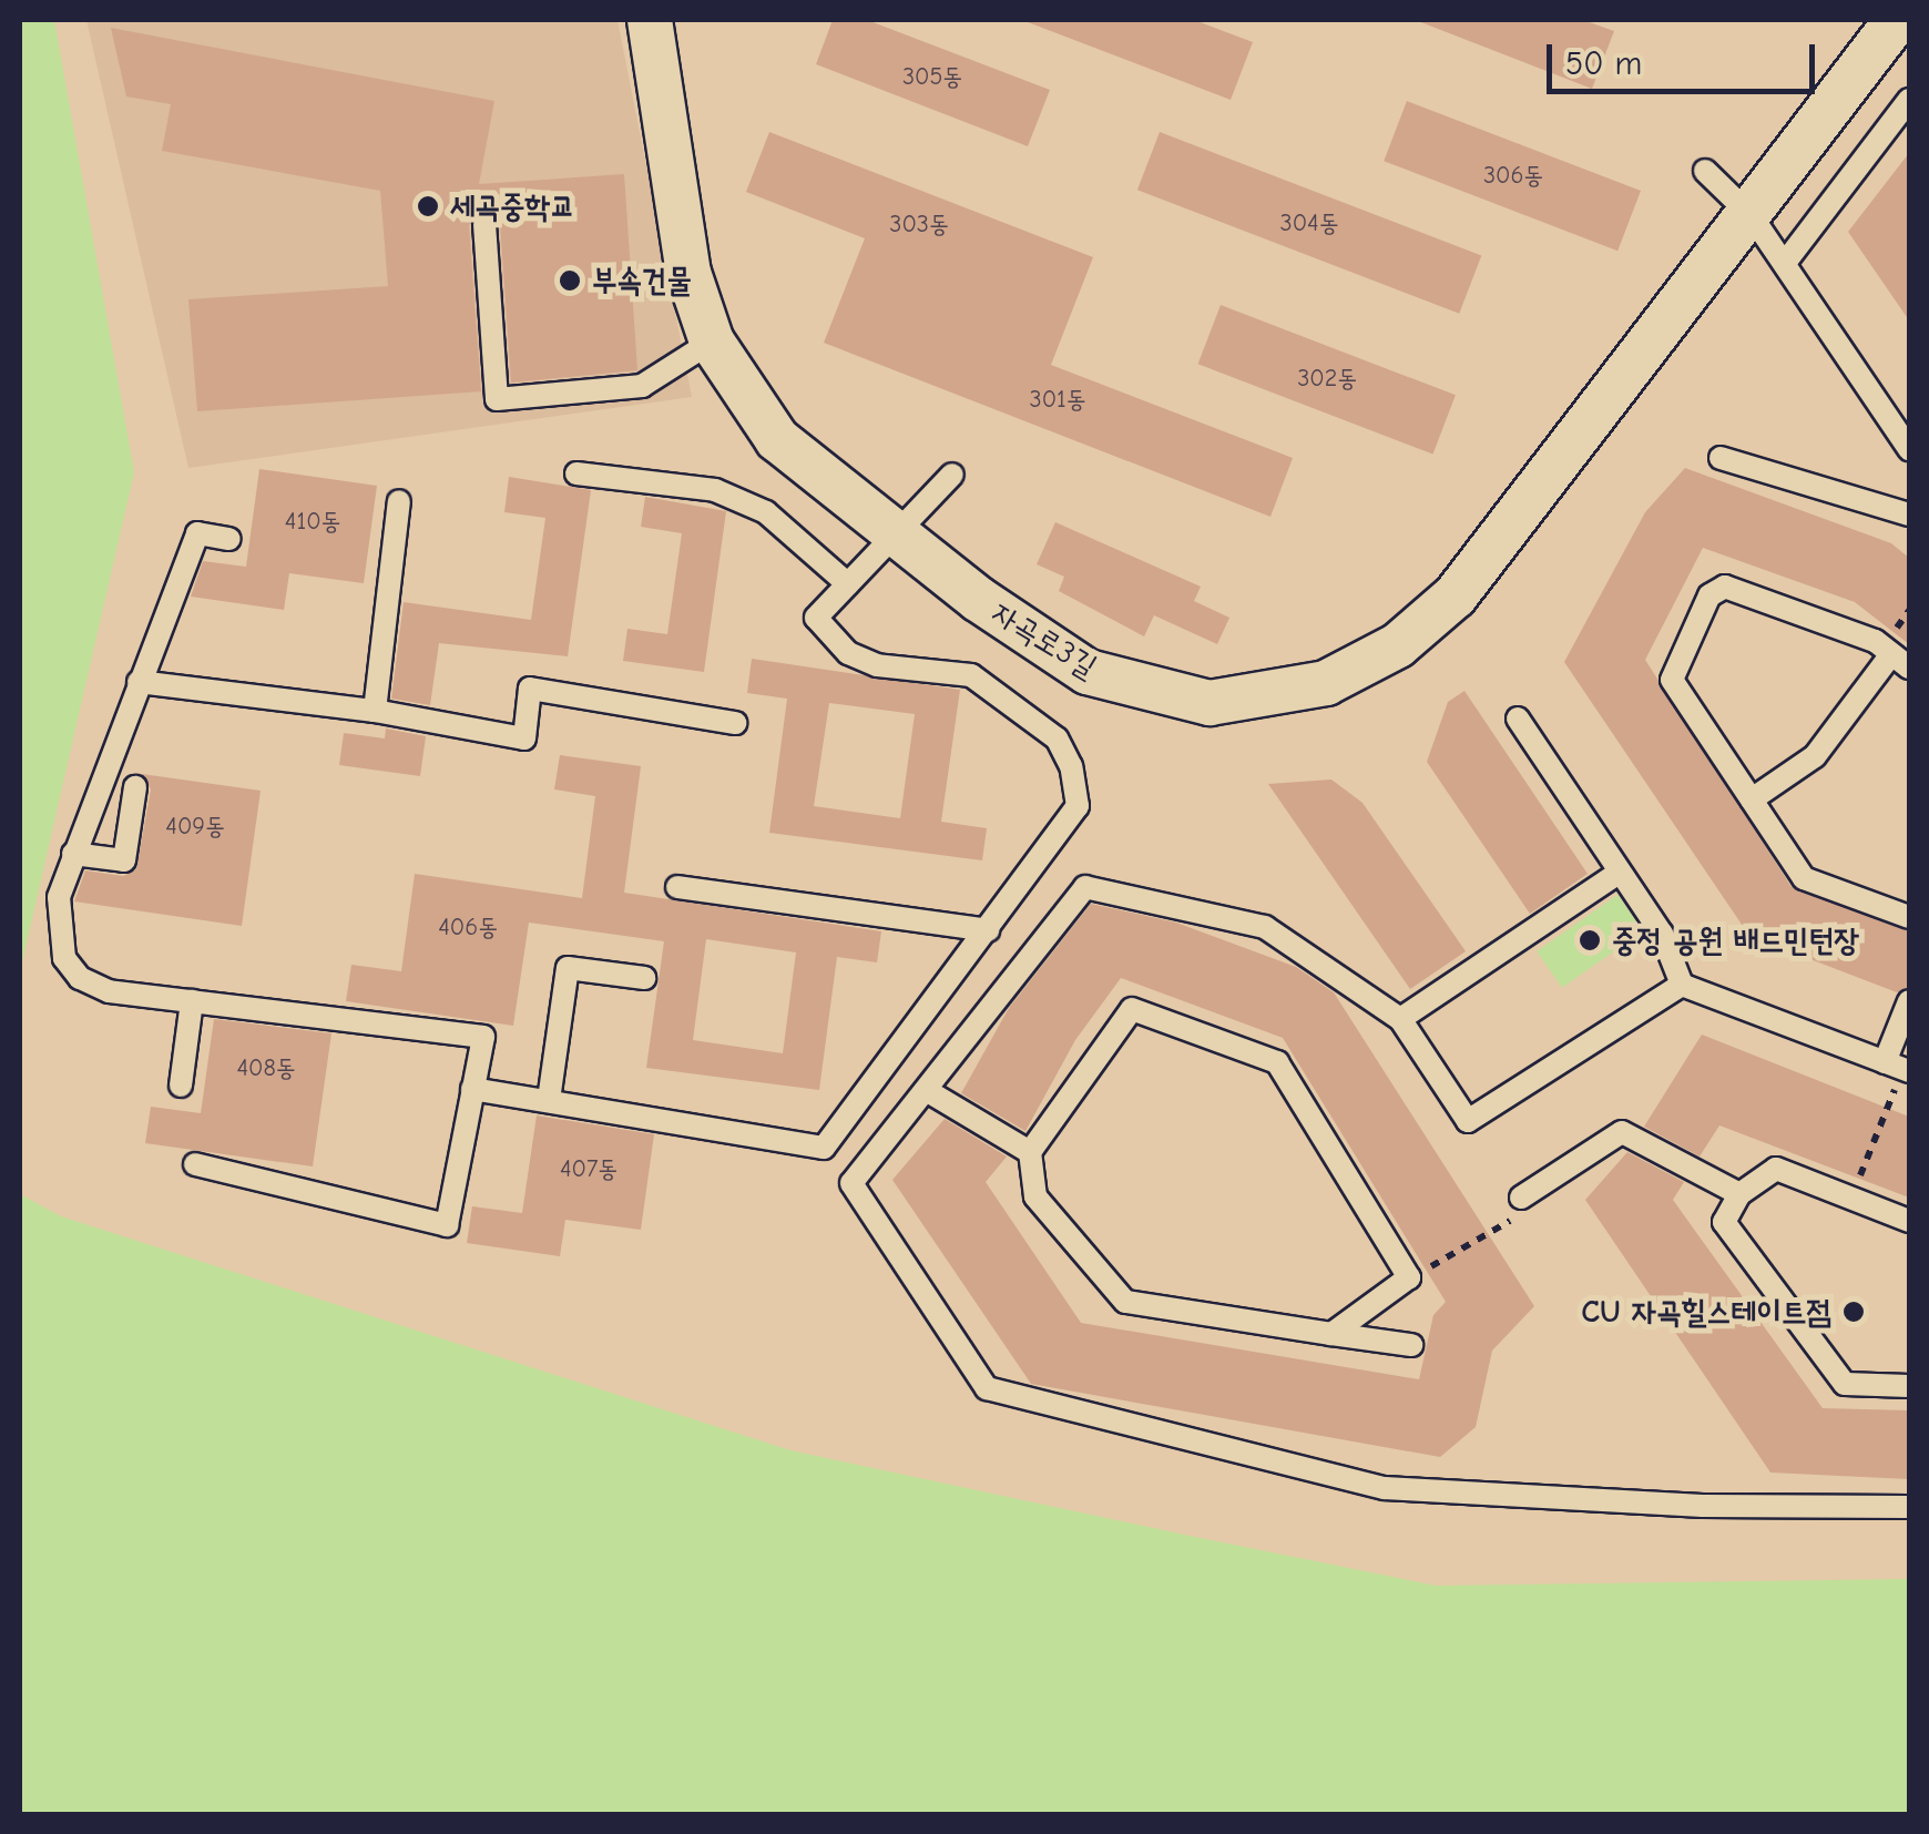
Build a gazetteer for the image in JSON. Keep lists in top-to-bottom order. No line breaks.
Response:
{"streets":{"street":["자곡로3길"]},"places":["세곡중학교","부속건물","중정 공원 배드민턴장","CU 자곡힐스테이트점"],"house_numbers":["305동","306동","304동","303동","302동","301동","410동","409동","406동","408동","407동"],"scale_bar":"50 m"}
